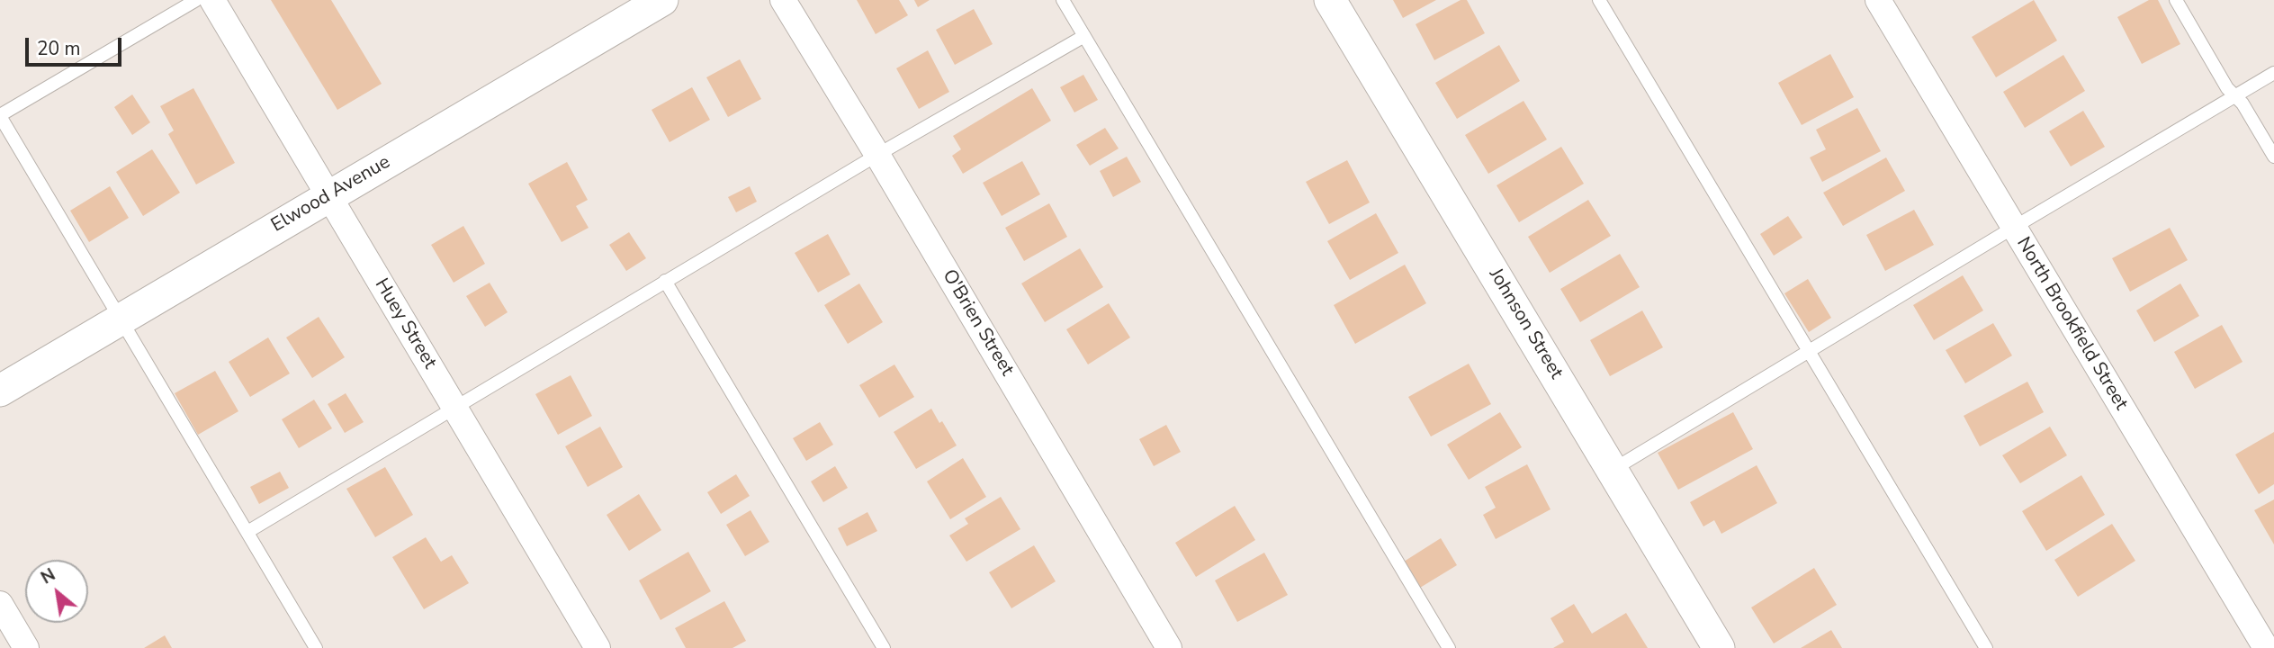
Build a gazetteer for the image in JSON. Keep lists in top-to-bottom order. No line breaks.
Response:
{"streets":{"street":["Elwood Avenue","O'Brien Street","Huey Street","Johnson Street","North Brookfield Street"]},"crossings":[["Elwood Avenue","Huey Street"]],"scale_bar":"20 m","north":"top left"}
